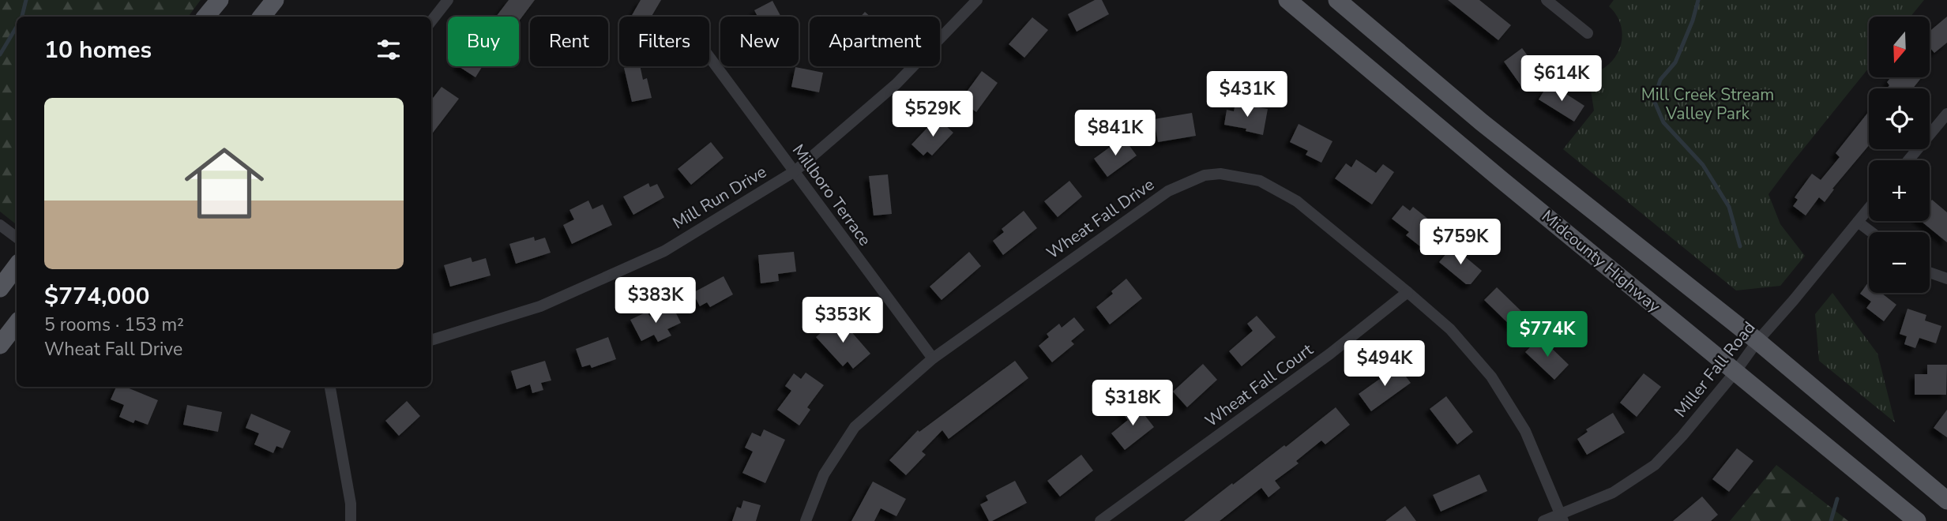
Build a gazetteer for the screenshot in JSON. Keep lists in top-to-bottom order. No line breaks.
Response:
{"streets":{"main road":["Midcounty Highway"],"street":["Millboro Terrace","Mill Run Drive","Wheat Fall Drive","Miller Fall Road","Wheat Fall Court"]},"crossings":[["Millboro Terrace","Mill Run Drive"],["Millboro Terrace","Wheat Fall Drive"],["Wheat Fall Drive","Miller Fall Road"],["Wheat Fall Drive","Wheat Fall Court"],["Midcounty Highway","Miller Fall Road"]],"parks":["Mill Creek Stream Valley Park"],"north":"bottom","page":{"map_buttons":["+","−"],"chip":["Buy","Rent","Filters","New","Apartment"],"heading":"10 homes","price":["$614K","$431K","$529K","$841K","$759K","$383K","$353K","$774K","$494K","$318K"],"list":[{"name":"$774,000","note":"5 rooms · 153 m² · Wheat Fall Drive"}]}}
